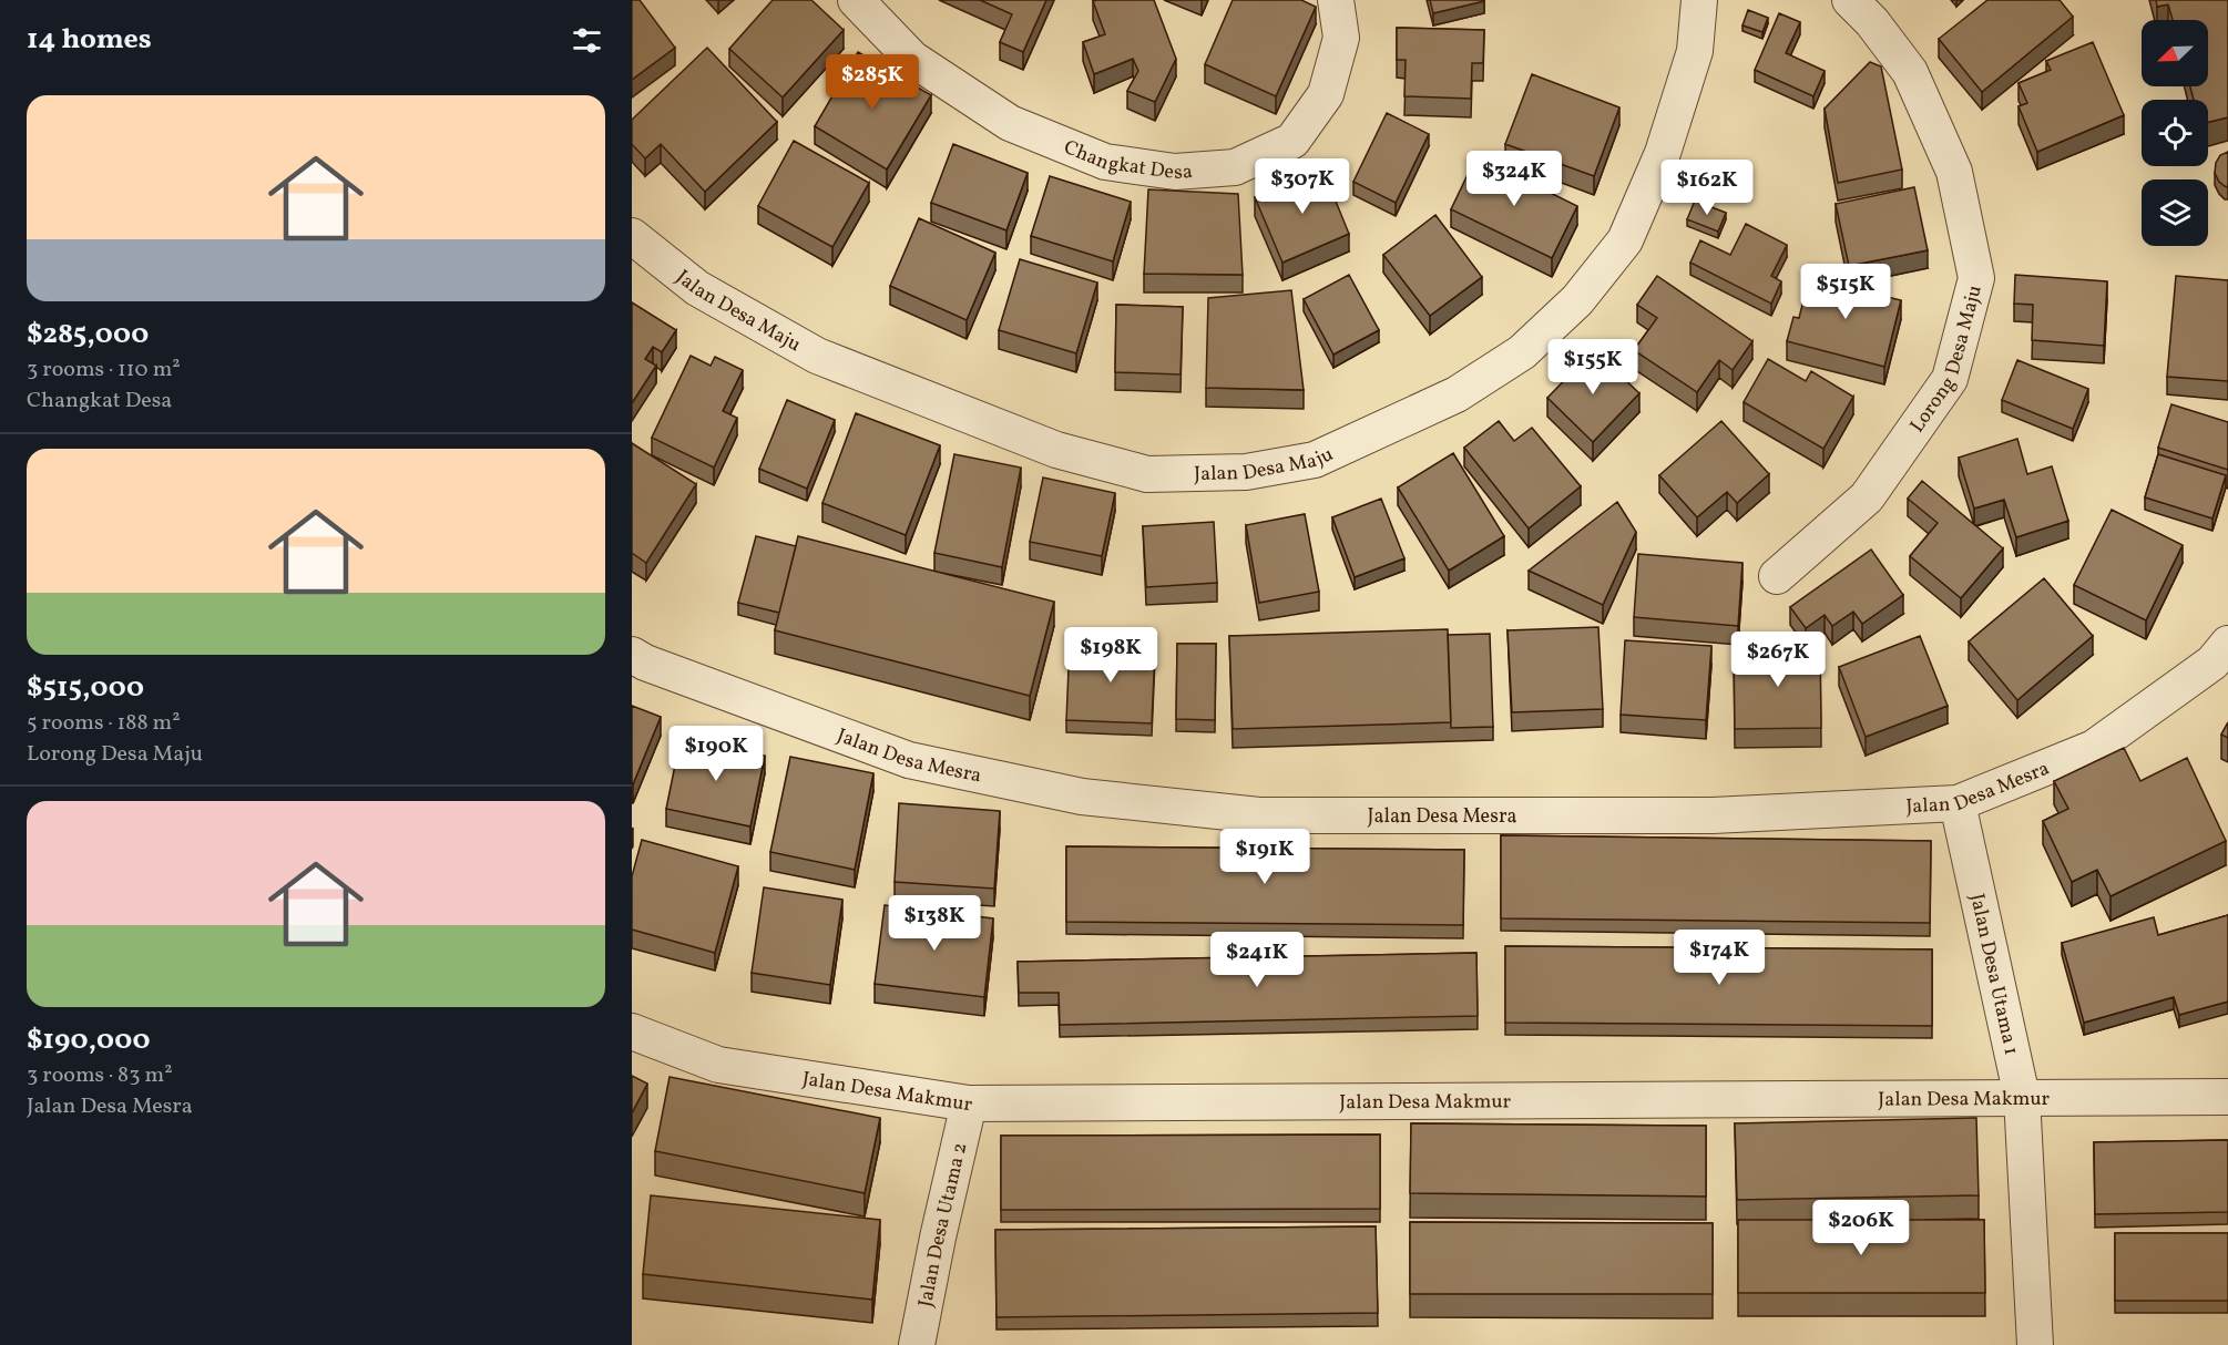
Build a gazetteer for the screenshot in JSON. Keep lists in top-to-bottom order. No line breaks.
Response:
{"streets":{"street":["Changkat Desa","Jalan Desa Maju","Lorong Desa Maju","Jalan Desa Mesra","Jalan Desa Utama 1","Jalan Desa Makmur","Jalan Desa Utama 2"]},"crossings":[["Jalan Desa Mesra","Jalan Desa Utama 1"],["Jalan Desa Utama 1","Jalan Desa Makmur"],["Jalan Desa Makmur","Jalan Desa Utama 2"]],"north":"bottom left","page":{"heading":"14 homes","price":["$285K","$324K","$307K","$162K","$515K","$155K","$198K","$267K","$190K","$191K","$138K","$174K","$241K","$206K"],"list":[{"name":"$285,000","note":"3 rooms · 110 m² · Changkat Desa"},{"name":"$515,000","note":"5 rooms · 188 m² · Lorong Desa Maju"},{"name":"$190,000","note":"3 rooms · 83 m² · Jalan Desa Mesra"}]}}
